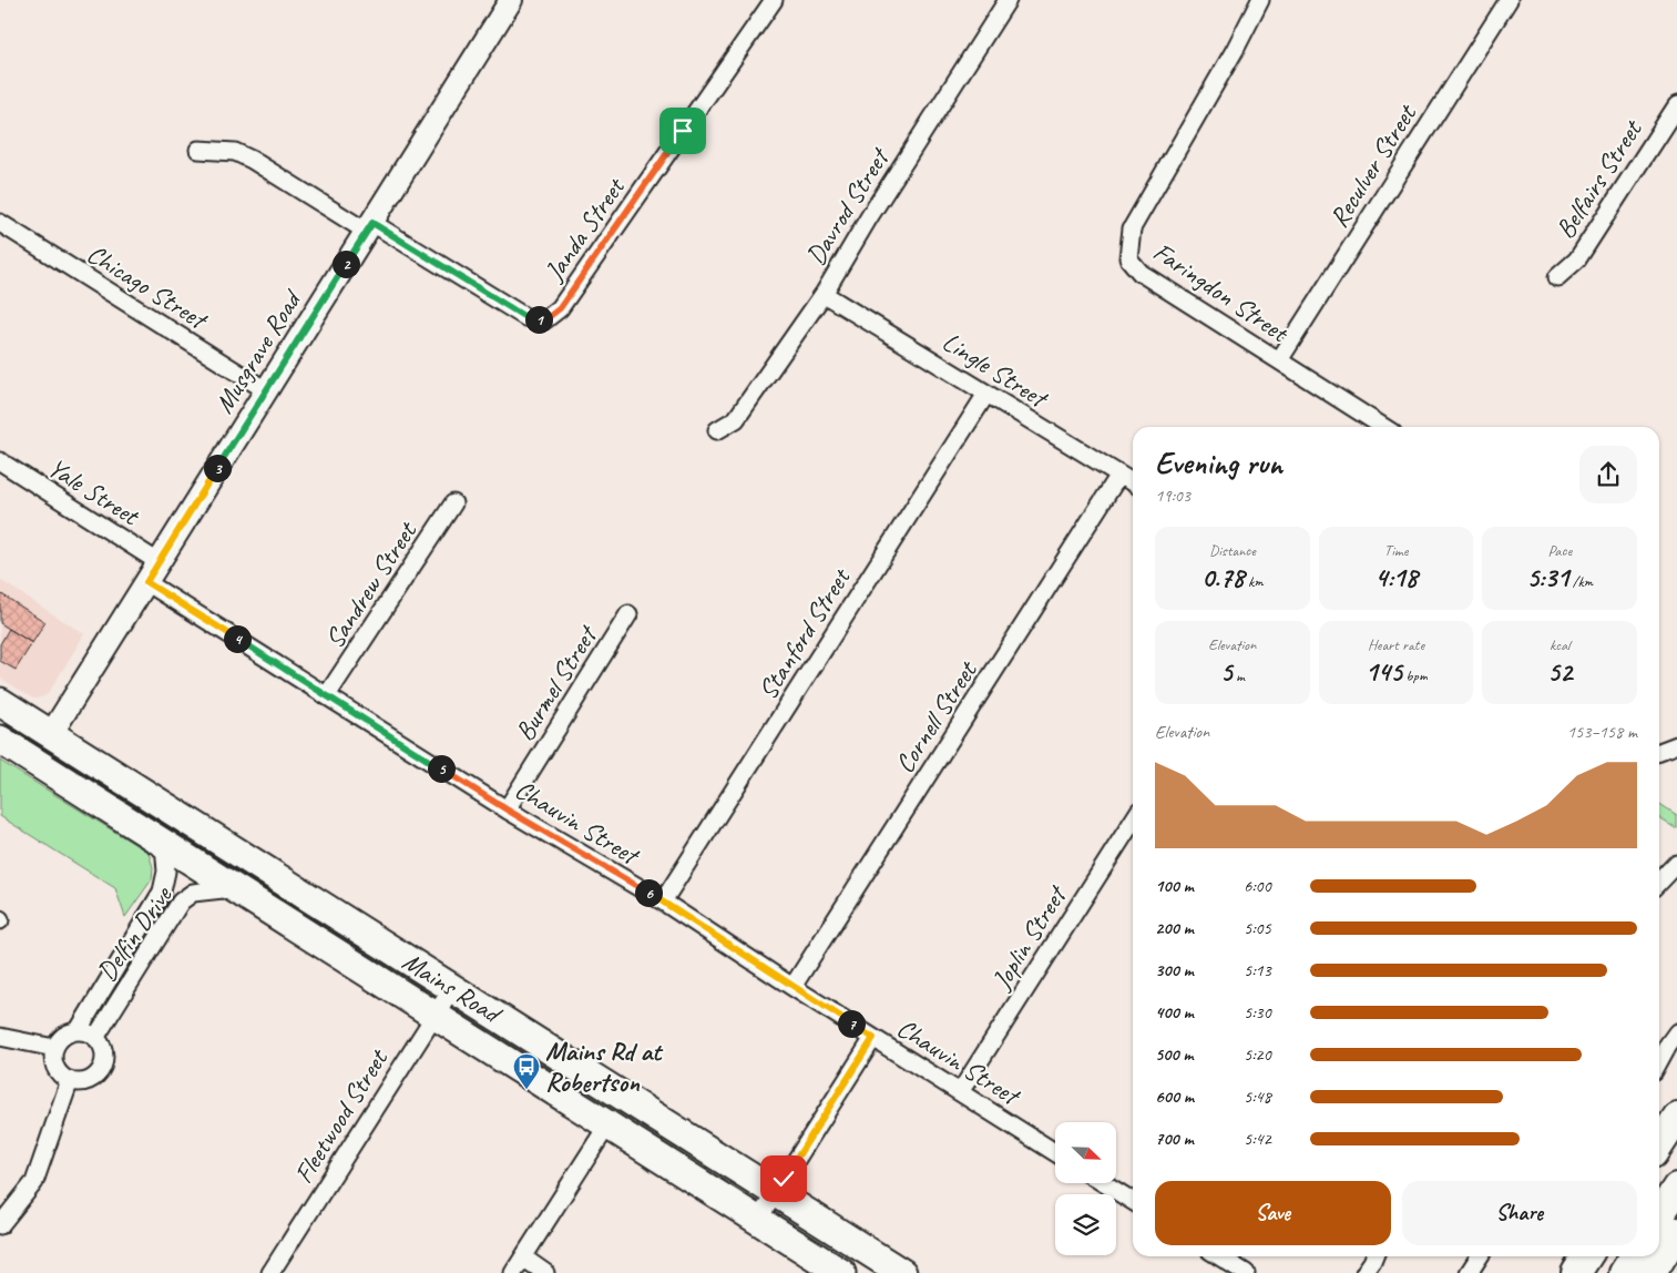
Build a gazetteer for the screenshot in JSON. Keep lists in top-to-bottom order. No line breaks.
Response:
{"streets":{"main road":["Mains Road"],"street":["Reculver Street","Belfairs Street","Davrod Street","Janda Street","Chicago Street","Faringdon Street","Musgrave Road","Lingle Street","Yale Street","Sandrew Street","Stanford Street","Burmel Street","Cornell Street","Chauvin Street","Delfin Drive","Joplin Street","Fleetwood Street"]},"crossings":[["Reculver Street","Faringdon Street"],["Davrod Street","Lingle Street"],["Janda Street","Musgrave Road"],["Chicago Street","Musgrave Road"],["Musgrave Road","Yale Street"],["Musgrave Road","Chauvin Street"],["Musgrave Road","Mains Road"],["Lingle Street","Stanford Street"],["Lingle Street","Cornell Street"],["Sandrew Street","Chauvin Street"],["Stanford Street","Chauvin Street"],["Burmel Street","Chauvin Street"],["Cornell Street","Chauvin Street"],["Chauvin Street","Joplin Street"],["Delfin Drive","Mains Road"],["Mains Road","Fleetwood Street"]],"places":{"bus stop":["Mains Rd at Robertson"]},"north":"bottom right","page":{"pins":["2","1","3","4","5","6","7"],"heading":["Evening run","19:03"],"stats":[["Distance","0.78 km"],["Time","4:18"],["Pace","5:31 /km"],["Elevation","5 m"],["Heart rate","145 bpm"],["kcal","52"]],"chart":["Elevation","153–158 m"],"list":[{"name":"100 m","note":"6:00"},{"name":"200 m","note":"5:05"},{"name":"300 m","note":"5:13"},{"name":"400 m","note":"5:30"},{"name":"500 m","note":"5:20"},{"name":"600 m","note":"5:48"},{"name":"700 m","note":"5:42"}],"buttons":["Save","Share"]}}
